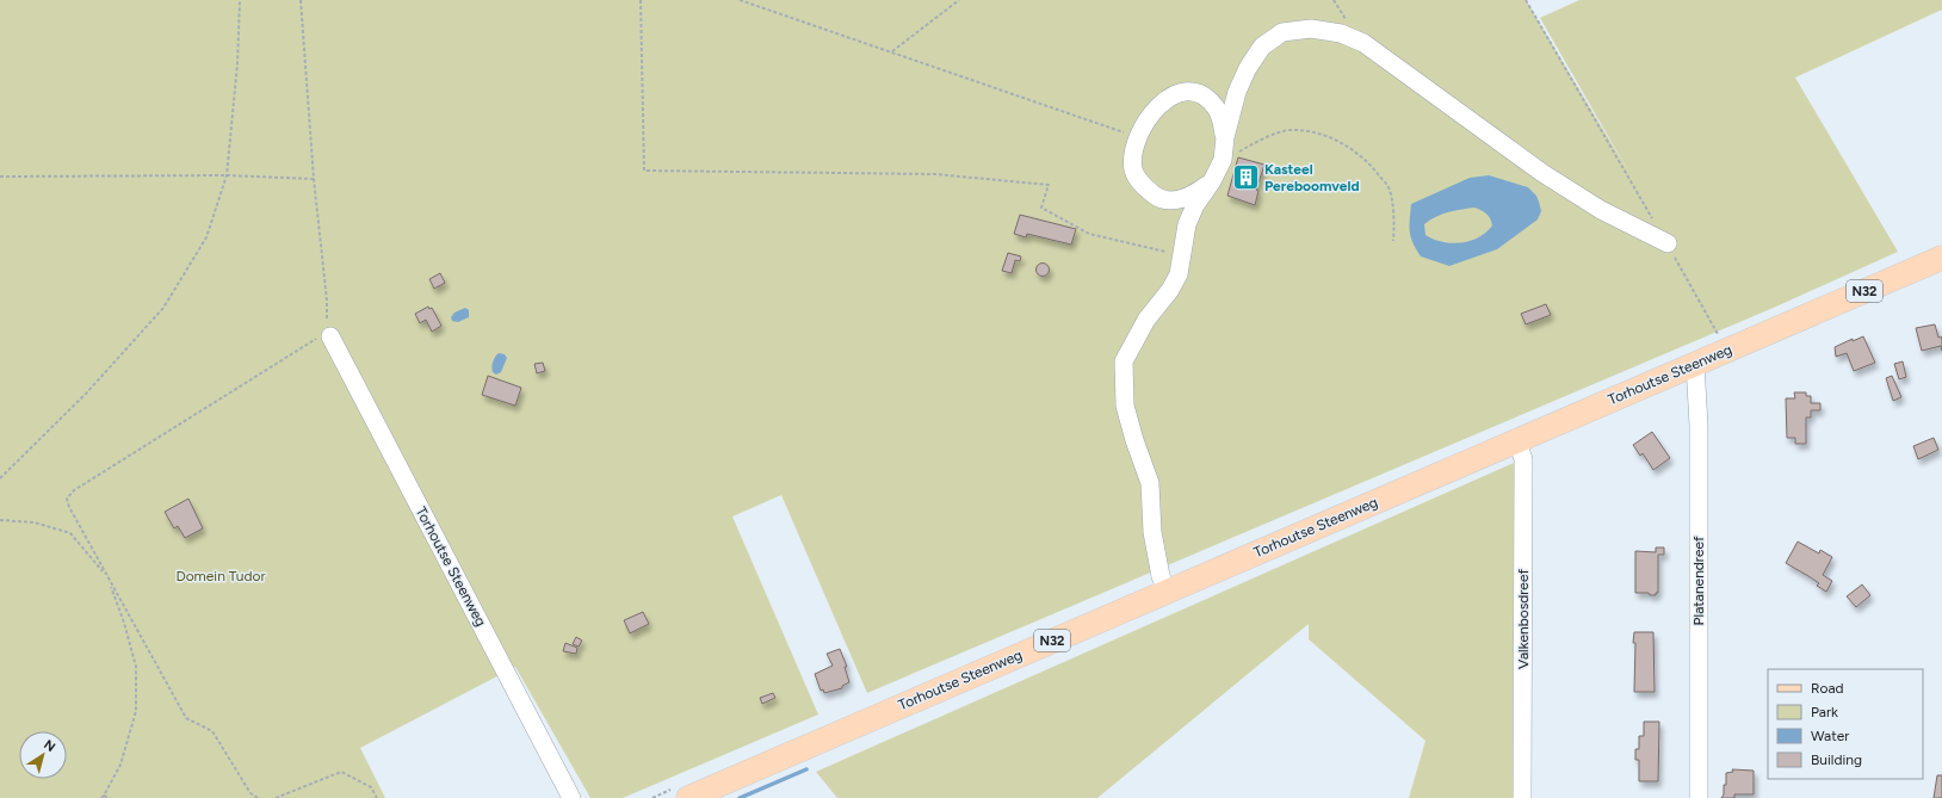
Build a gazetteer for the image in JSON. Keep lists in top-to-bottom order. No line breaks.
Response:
{"streets":{"main road":["N32","Torhoutse Steenweg"],"street":["Platanendreef","Valkenbosdreef"]},"crossings":[["Torhoutse Steenweg","Platanendreef"],["Torhoutse Steenweg","Valkenbosdreef"]],"parks":["Domein Tudor"],"places":{"building":["Kasteel Pereboomveld"]},"legend":["Road","Park","Water","Building"],"north":"top right"}
